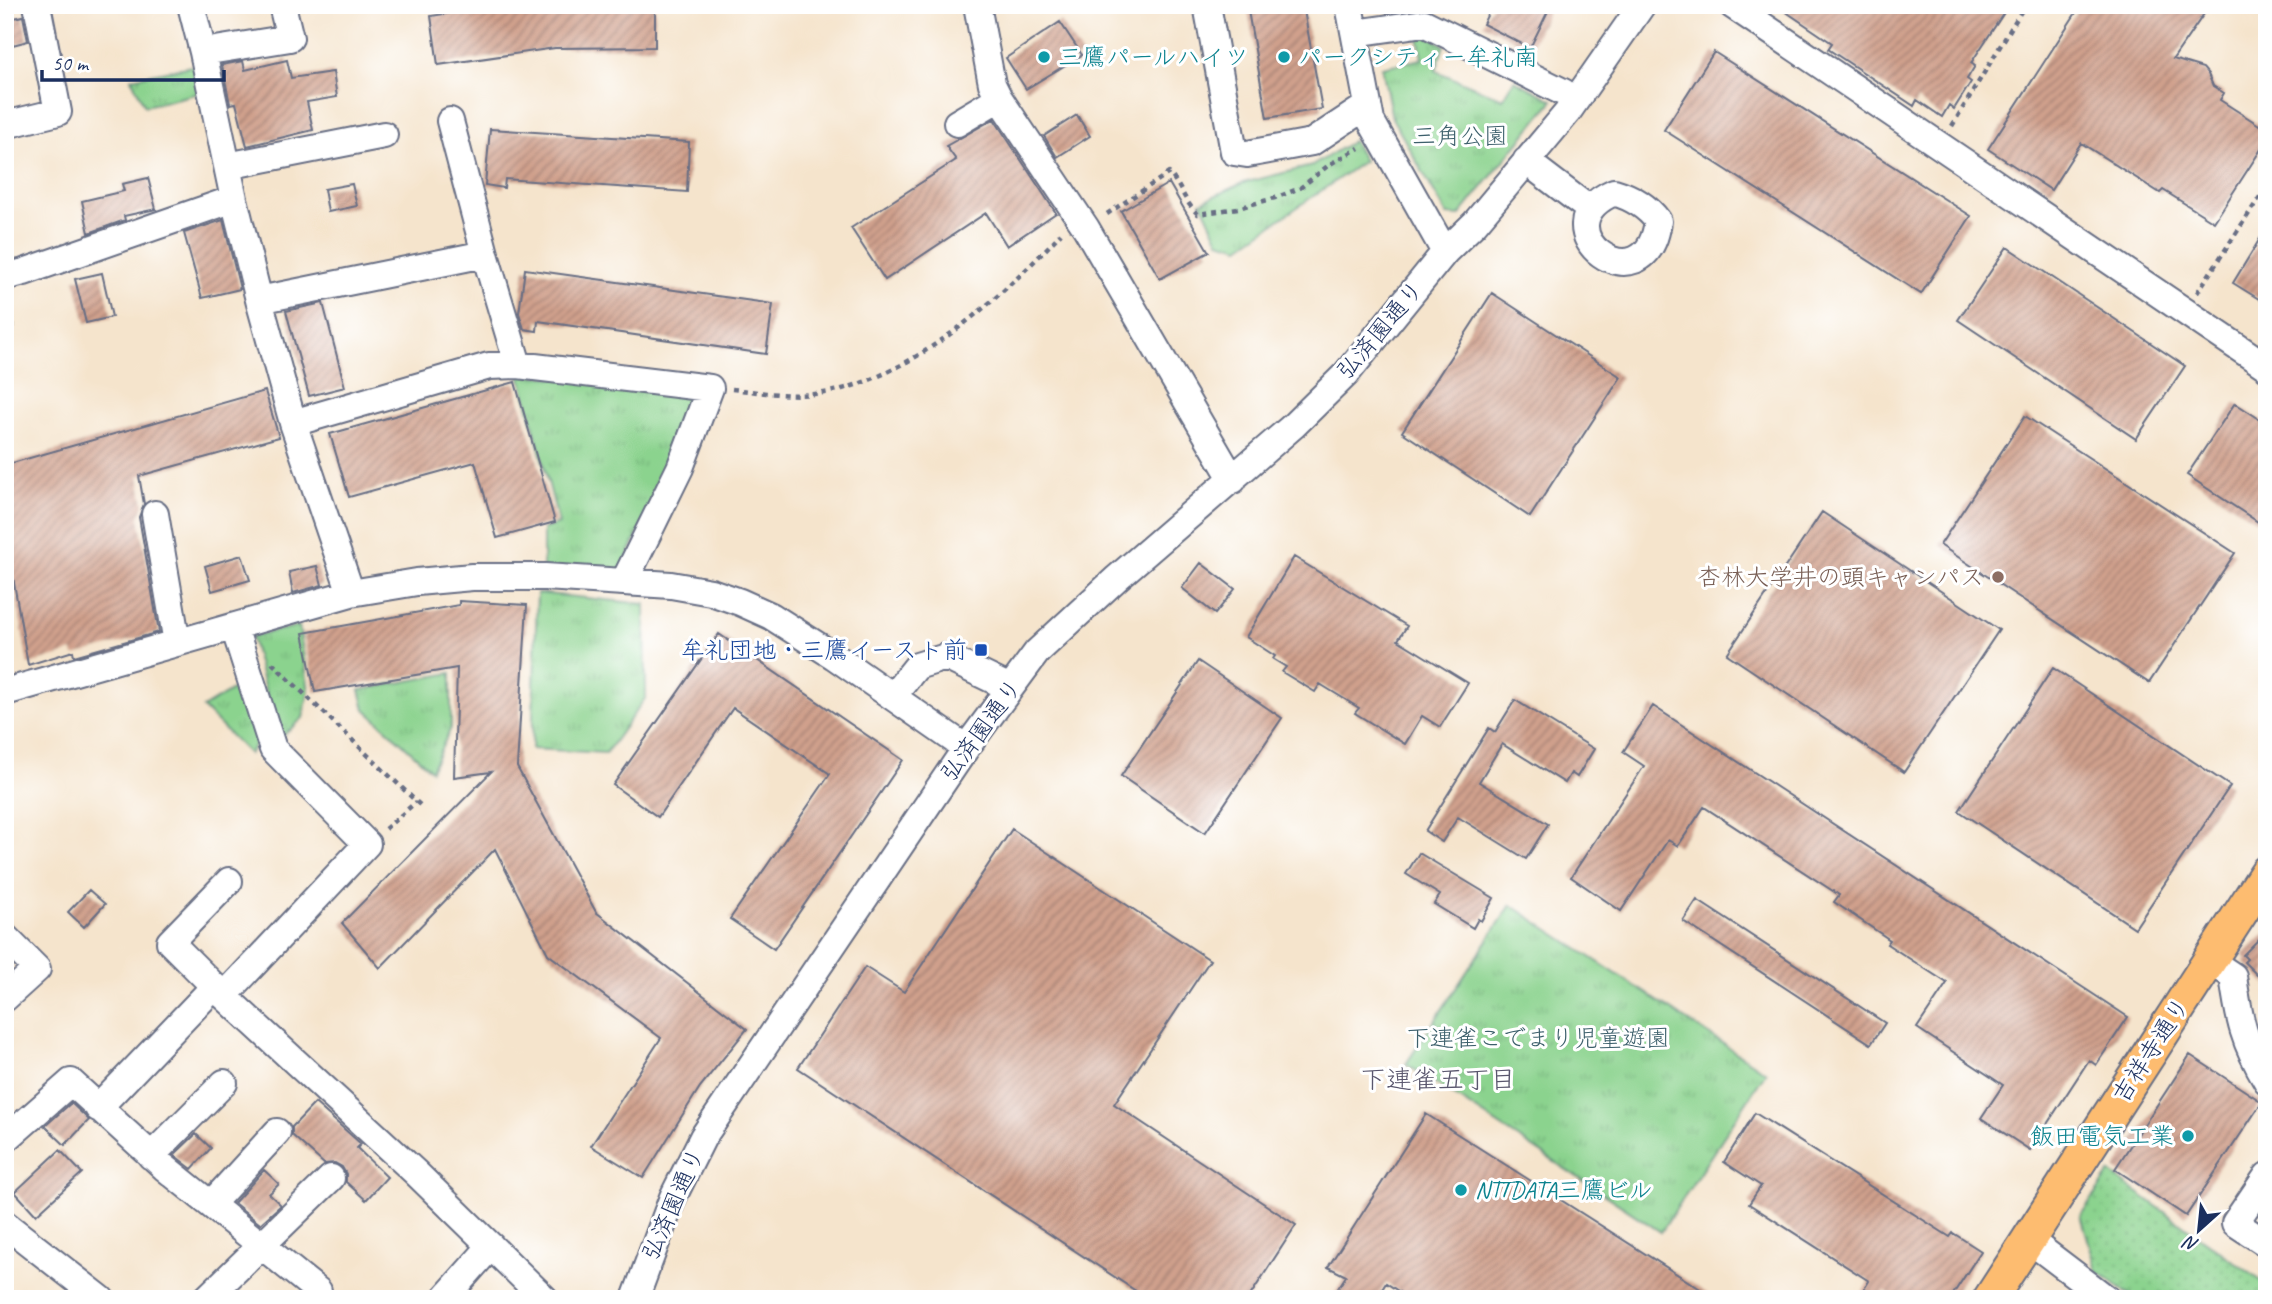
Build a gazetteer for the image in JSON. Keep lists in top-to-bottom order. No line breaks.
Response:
{"streets":{"main road":["吉祥寺通り"],"street":["弘済園通り"]},"districts":["下連雀五丁目"],"parks":["三角公園","下連雀こでまり児童遊園"],"places":{"other":["三鷹パールハイツ","パークシティー牟礼南","杏林大学井の頭キャンパス","飯田電気工業","NTTDATA三鷹ビル"],"transit":["牟礼団地・三鷹イースト前"]},"scale_bar":"50 m","north":"bottom left"}
